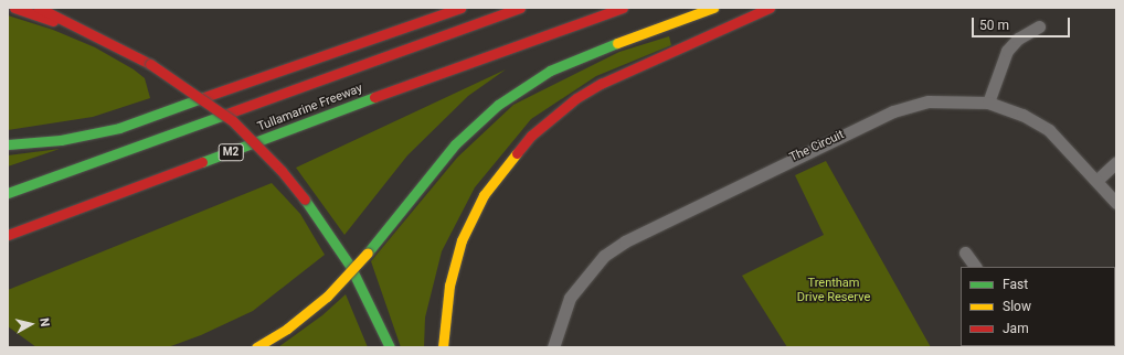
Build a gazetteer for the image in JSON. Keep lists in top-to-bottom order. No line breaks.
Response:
{"streets":{"highway":["Tullamarine Freeway","M2"],"street":["The Circuit"]},"parks":["Trentham Drive Reserve"],"legend":["Fast","Slow","Jam"],"scale_bar":"50 m","north":"right"}
